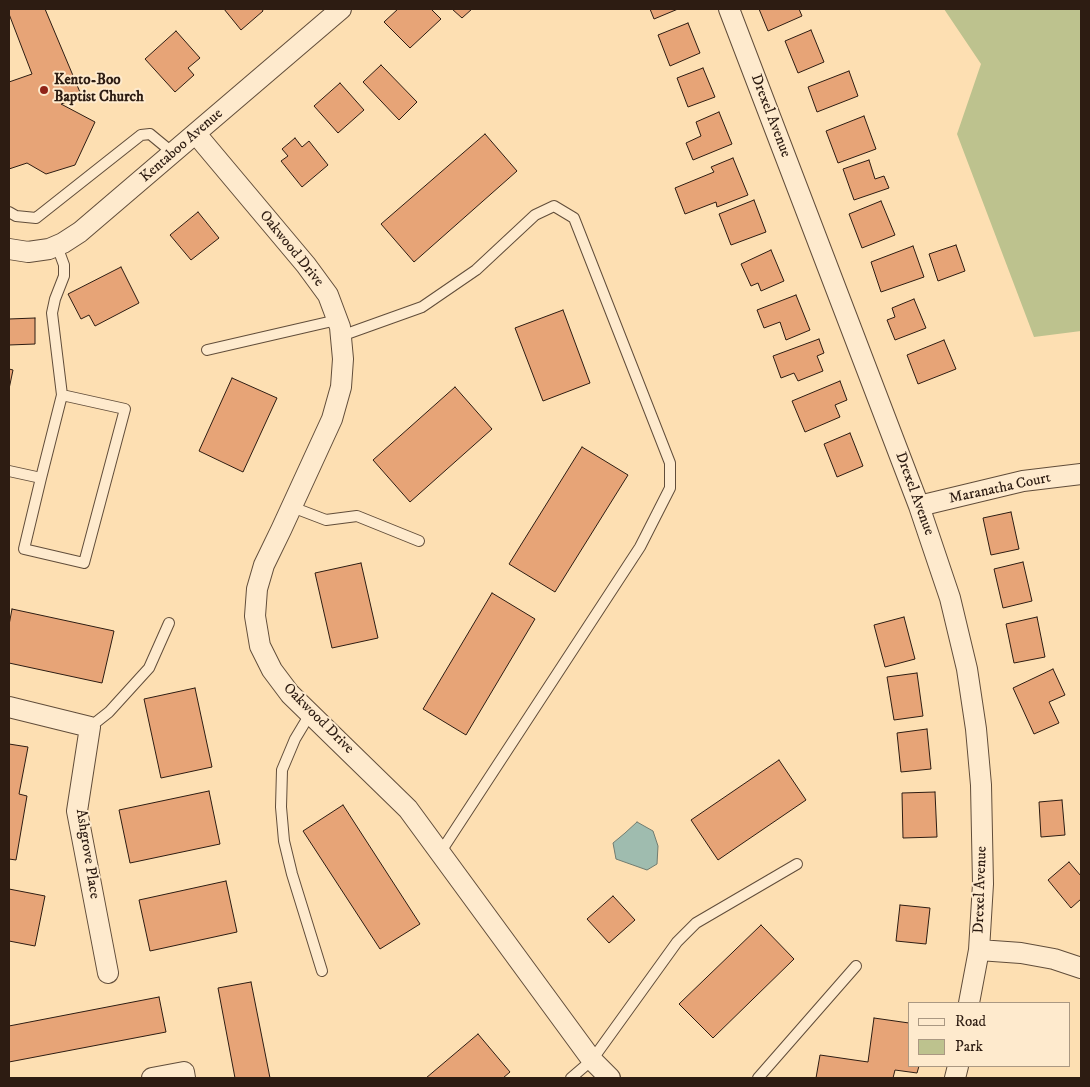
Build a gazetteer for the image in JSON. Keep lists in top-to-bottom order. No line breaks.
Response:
{"streets":{"street":["Drexel Avenue","Kentaboo Avenue","Oakwood Drive","Maranatha Court","Ashgrove Place"]},"crossings":[["Drexel Avenue","Maranatha Court"],["Kentaboo Avenue","Oakwood Drive"]],"places":["Kento-Boo Baptist Church"],"legend":["Road","Park"]}
